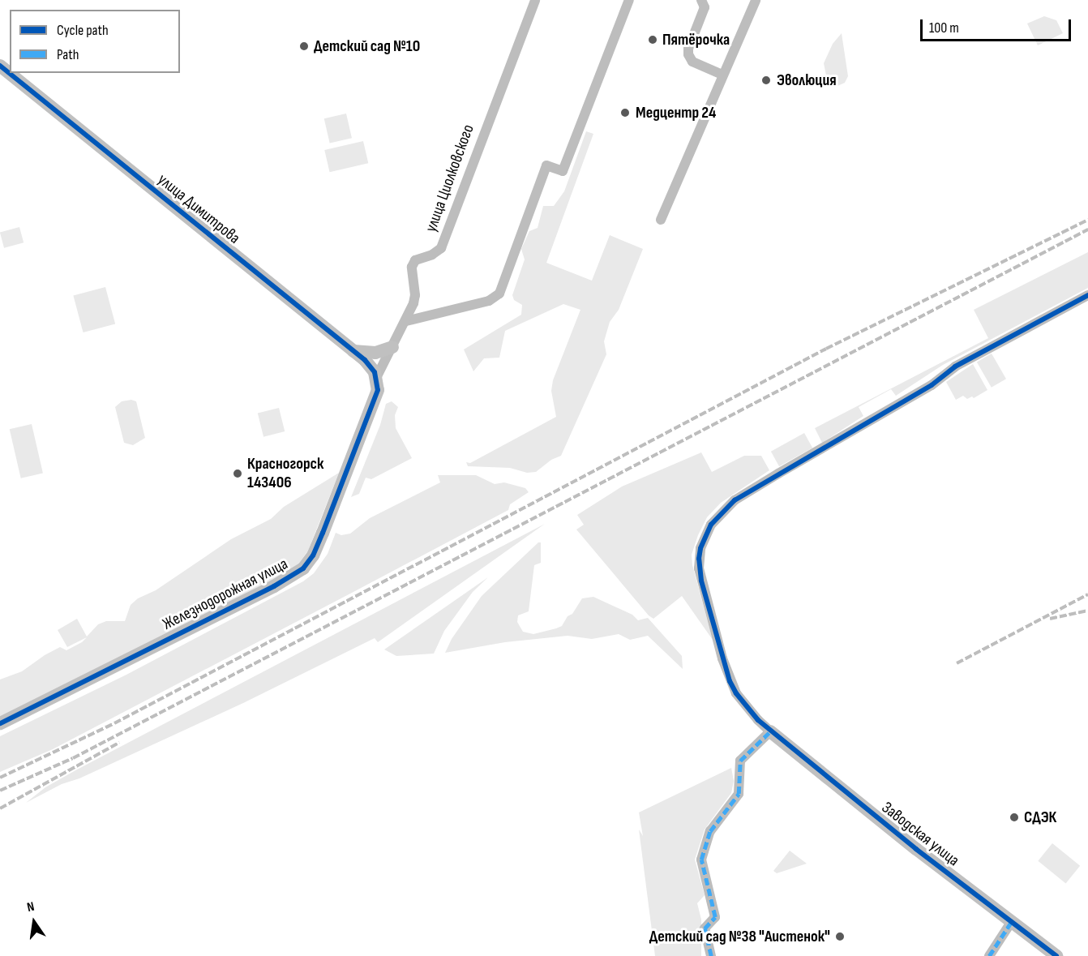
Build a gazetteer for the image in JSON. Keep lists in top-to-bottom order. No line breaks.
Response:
{"streets":{"street":["улица Циолковского","улица Димитрова","Железнодорожная улица","Заводская улица"]},"crossings":[["улица Циолковского","улица Димитрова"],["улица Циолковского","Железнодорожная улица"],["улица Димитрова","Железнодорожная улица"]],"places":["Пятёрочка","Детский сад №10","Эволюция","Медцентр 24","Красногорск 143406","СДЭК","Детский сад №38 \"Аистенок\""],"legend":["Cycle path","Path"],"scale_bar":"100 m","north":"top"}
